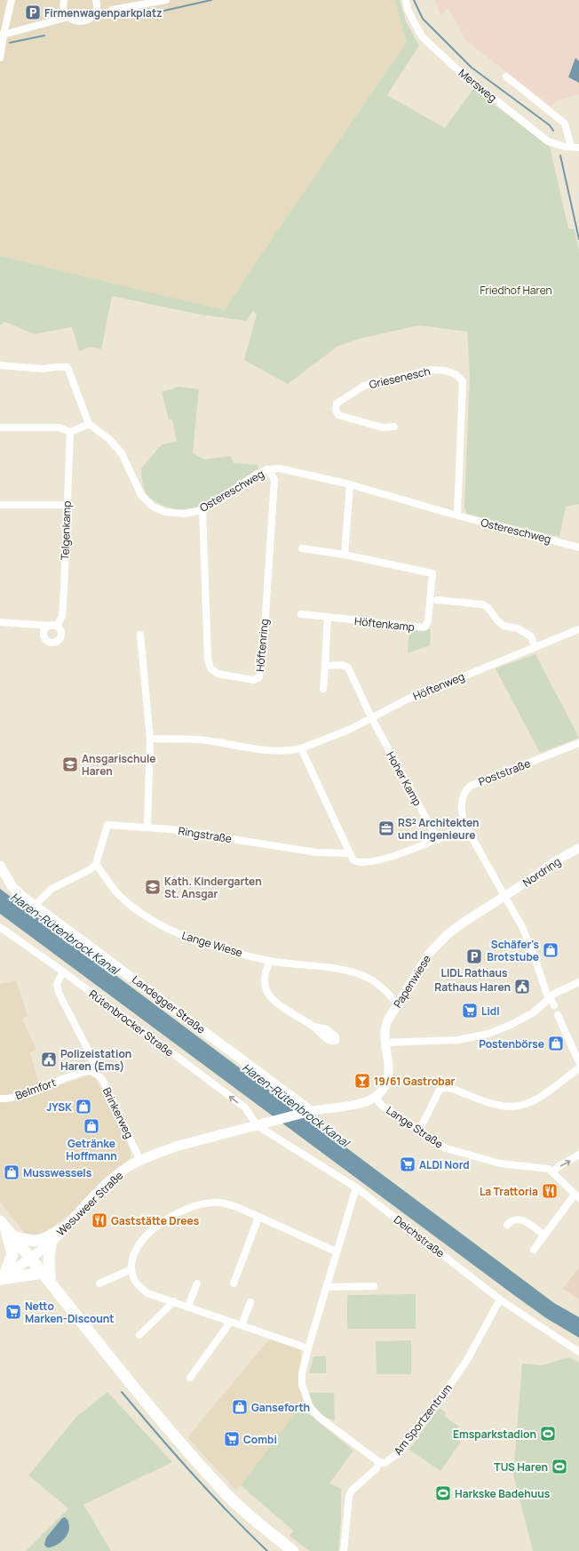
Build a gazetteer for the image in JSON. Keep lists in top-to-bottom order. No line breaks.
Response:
{"streets":{"main road":["Landegger Straße","Wesuweer Straße"],"street":["Mersweg","Griesenesch","Ostereschweg","Telgenkamp","Höftenkamp","Höftenring","Höftenweg","Poststraße","Hoher Kamp","Ringstraße","Nordring","Lange Wiese","Papenwiese","Rütenbrocker Straße","Belmfort","Brinkerweg","Lange Straße","Deichstraße","Am Sportzentrum"]},"crossings":[["Griesenesch","Ostereschweg"],["Ostereschweg","Höftenring"],["Höftenweg","Hoher Kamp"],["Ringstraße","Lange Wiese"],["Nordring","Papenwiese"],["Lange Wiese","Papenwiese"],["Papenwiese","Lange Straße"],["Landegger Straße","Wesuweer Straße"],["Rütenbrocker Straße","Wesuweer Straße"],["Rütenbrocker Straße","Deichstraße"],["Belmfort","Brinkerweg"],["Brinkerweg","Wesuweer Straße"],["Wesuweer Straße","Deichstraße"],["Deichstraße","Am Sportzentrum"]],"one_way":["Rütenbrocker Straße"],"water":["Haren-Rütenbrock Kanal"],"parks":["Friedhof Haren"],"places":{"parking":["Firmenwagenparkplatz","LIDL Rathaus"],"school or university":["Ansgarischule Haren","Kath. Kindergarten St. Ansgar"],"office":["RS² Architekten und Ingenieure"],"shop":["Schäfer's Brotstube","Postenbörse","JYSK","Getränke Hoffmann","Musswessels","Ganseforth"],"public building":["Rathaus Haren","Polizeistation Haren (Ems)"],"supermarket":["Lidl","ALDI Nord","Netto Marken-Discount","Combi"],"bar":["19/61 Gastrobar"],"restaurant":["La Trattoria","Gaststätte Drees"],"sports":["Emsparkstadion","TUS Haren","Harkske Badehuus"]}}
